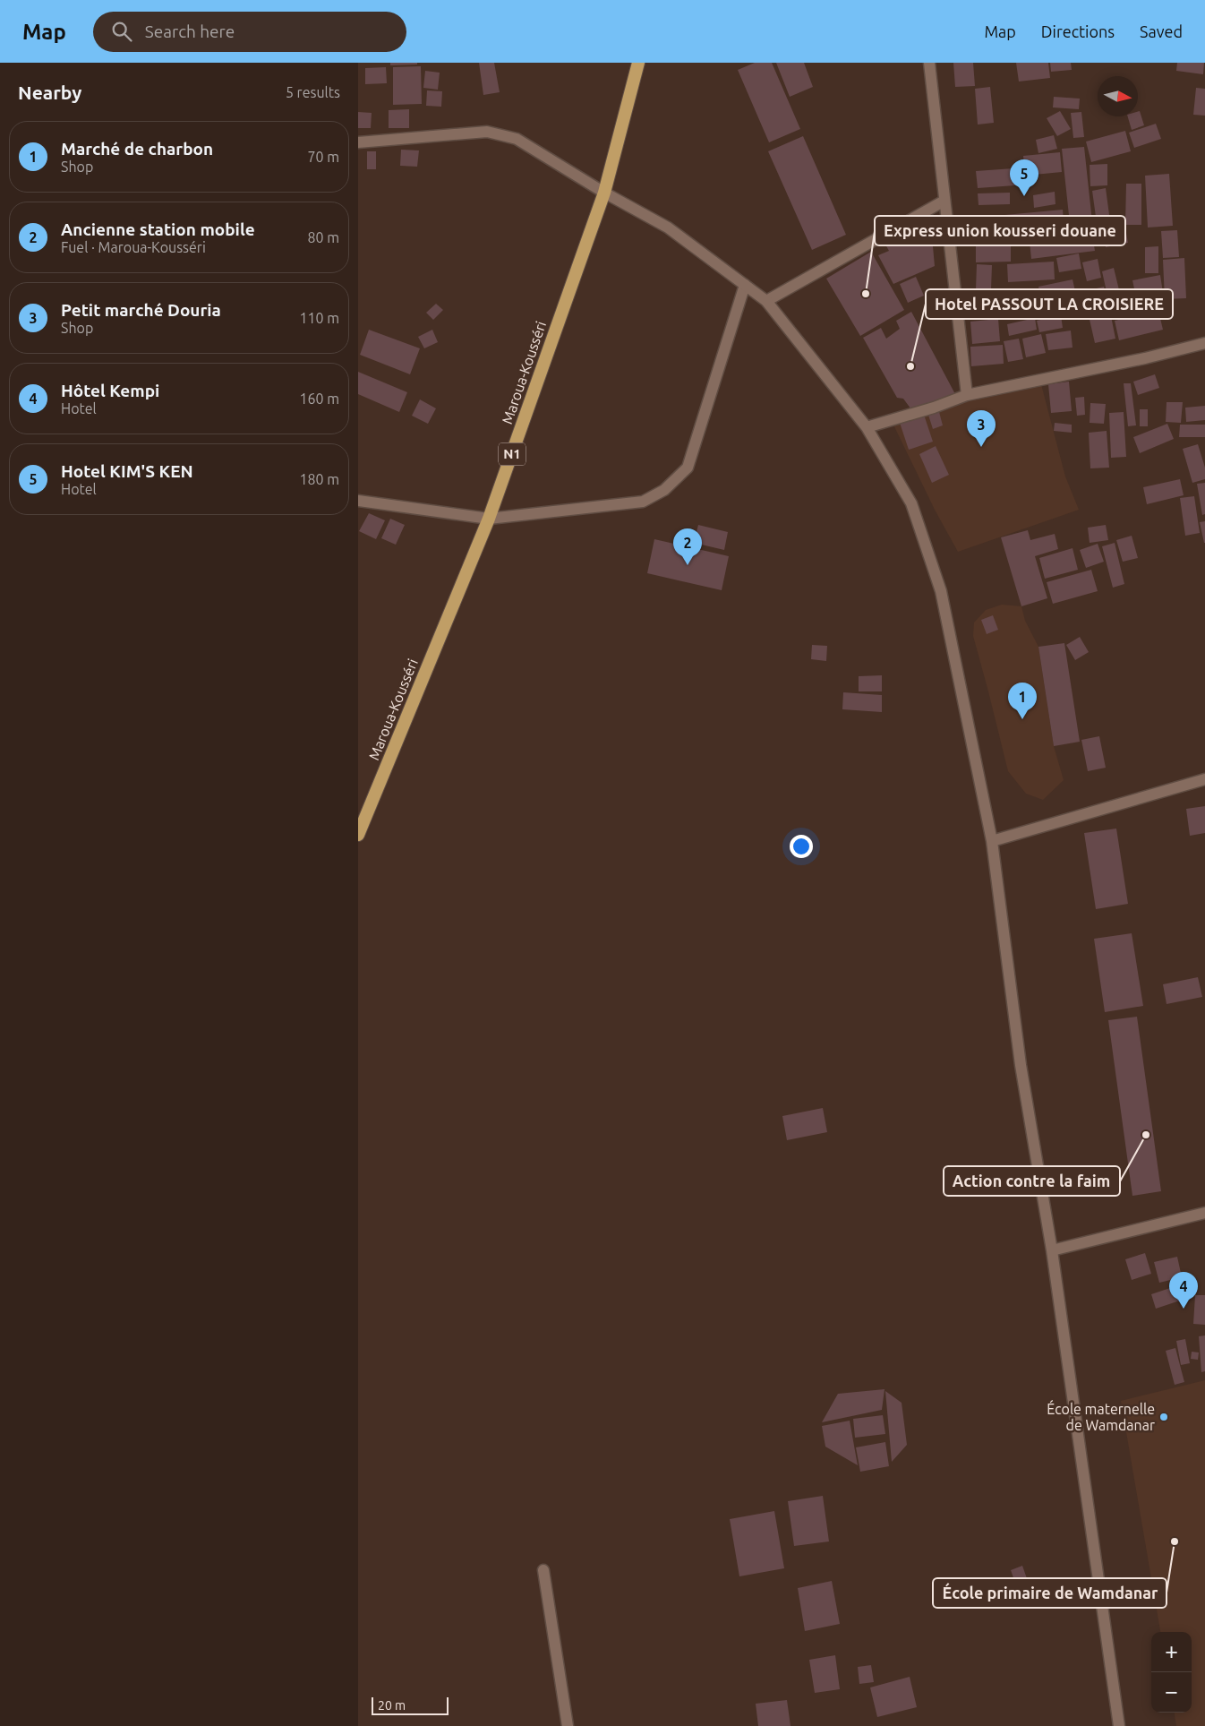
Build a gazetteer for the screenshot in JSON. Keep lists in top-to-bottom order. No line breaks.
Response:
{"streets":{"highway":["Maroua-Kousséri","N1"]},"places":["Express union kousseri douane","Hotel PASSOUT LA CROISIERE","Action contre la faim","École maternelle de Wamdanar","École primaire de Wamdanar"],"scale_bar":"20 m","north":"right","page":{"header":"Map","search":"Search here","nav":["Map","Directions","Saved"],"heading":["Nearby","5 results"],"list":[{"mark":"1","name":"Marché de charbon","note":"Shop","value":"70 m"},{"mark":"2","name":"Ancienne station mobile","note":"Fuel · Maroua-Kousséri","value":"80 m"},{"mark":"3","name":"Petit marché Douria","note":"Shop","value":"110 m"},{"mark":"4","name":"Hôtel Kempi","note":"Hotel","value":"160 m"},{"mark":"5","name":"Hotel KIM'S KEN","note":"Hotel","value":"180 m"}],"pins":["5","3","2","1","4"],"map_buttons":["+","−"],"scale":"20 m"}}
